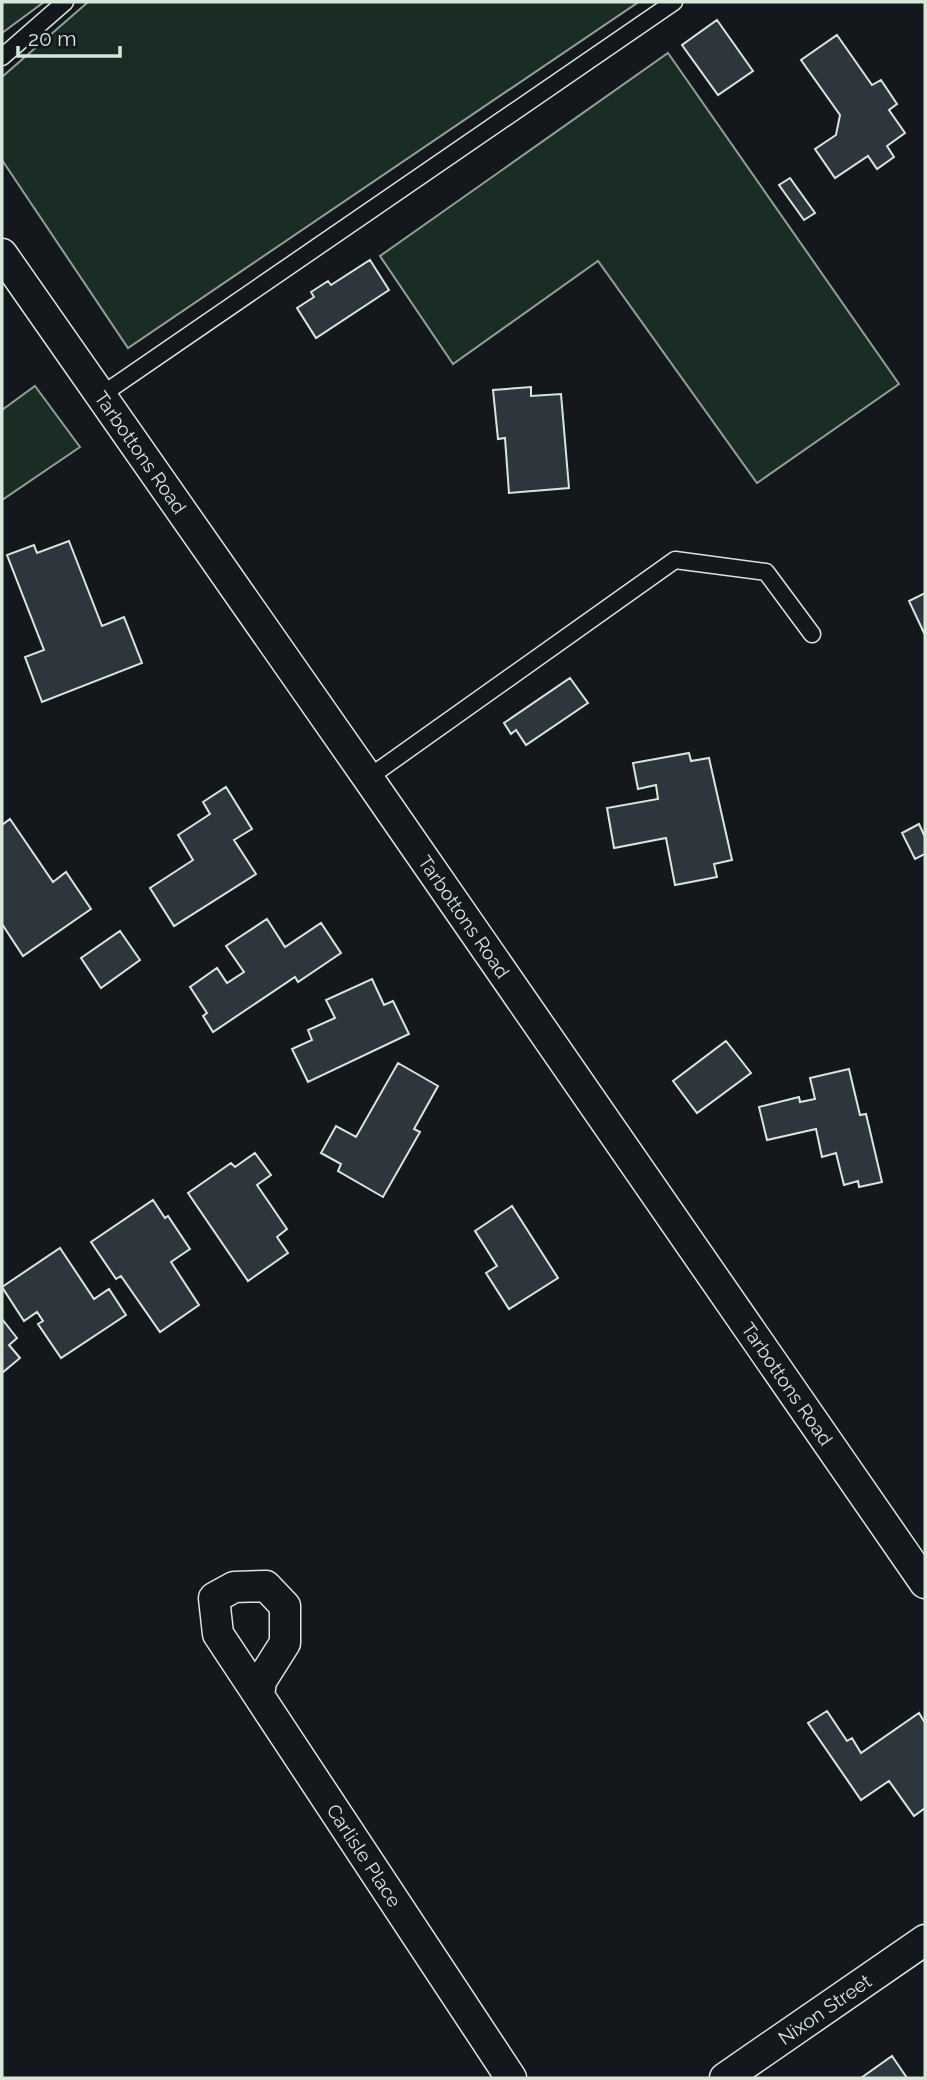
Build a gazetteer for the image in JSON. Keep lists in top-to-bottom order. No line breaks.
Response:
{"streets":{"street":["Tarbottons Road","Carlisle Place","Nixon Street"]},"scale_bar":"20 m"}
